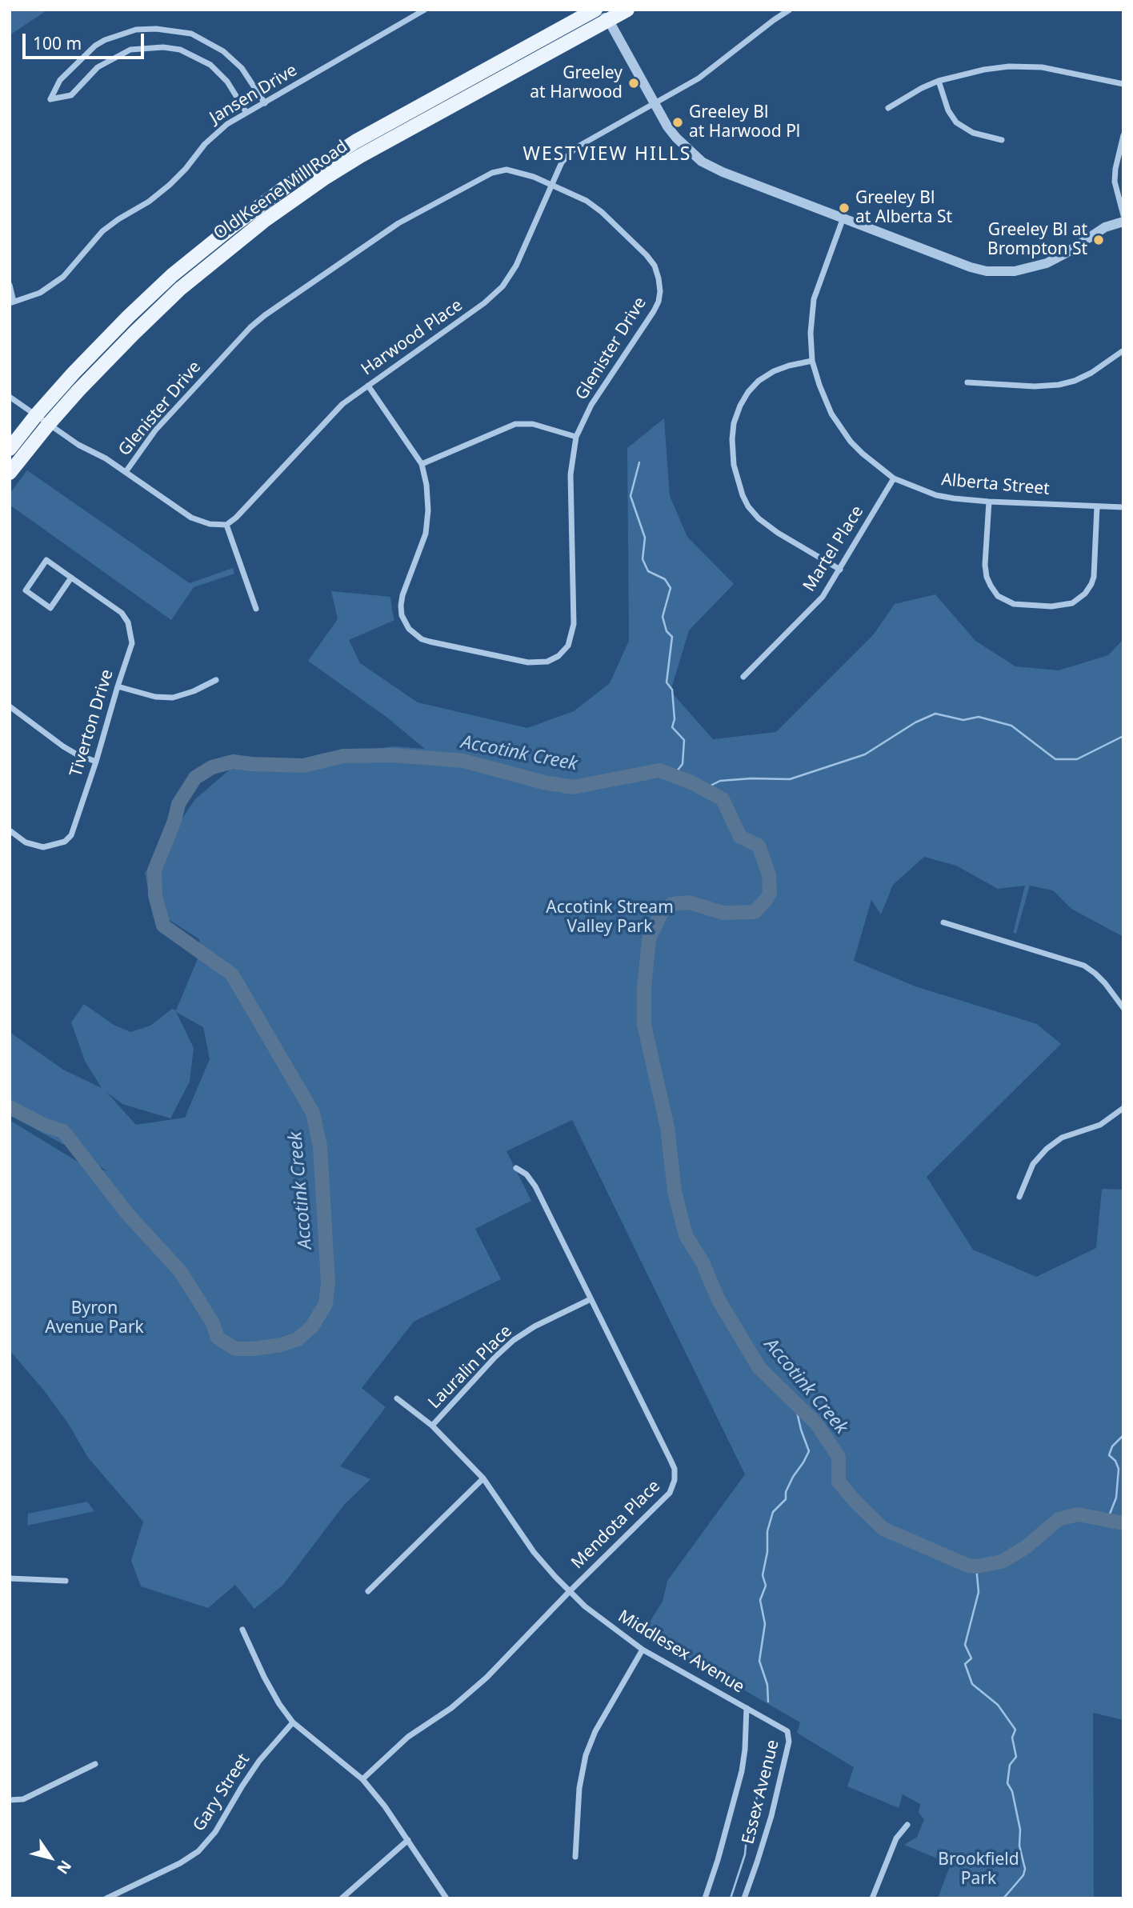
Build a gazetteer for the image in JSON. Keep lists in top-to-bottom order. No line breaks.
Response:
{"streets":{"main road":["Old Keene Mill Road"],"street":["Jansen Drive","Harwood Place","Glenister Drive","Alberta Street","Martel Place","Tiverton Drive","Lauralin Place","Mendota Place","Middlesex Avenue","Essex Avenue","Gary Street"]},"crossings":[["Harwood Place","Glenister Drive"],["Alberta Street","Martel Place"],["Lauralin Place","Mendota Place"],["Lauralin Place","Middlesex Avenue"],["Mendota Place","Middlesex Avenue"],["Middlesex Avenue","Essex Avenue"]],"districts":["WESTVIEW HILLS"],"water":["Accotink Creek"],"parks":["Accotink Stream Valley Park","Byron Avenue Park","Brookfield Park"],"places":["Greeley at Harwood","Greeley Bl at Harwood Pl","Greeley Bl at Alberta St","Greeley Bl at Brompton St"],"scale_bar":"100 m","north":"bottom right"}
